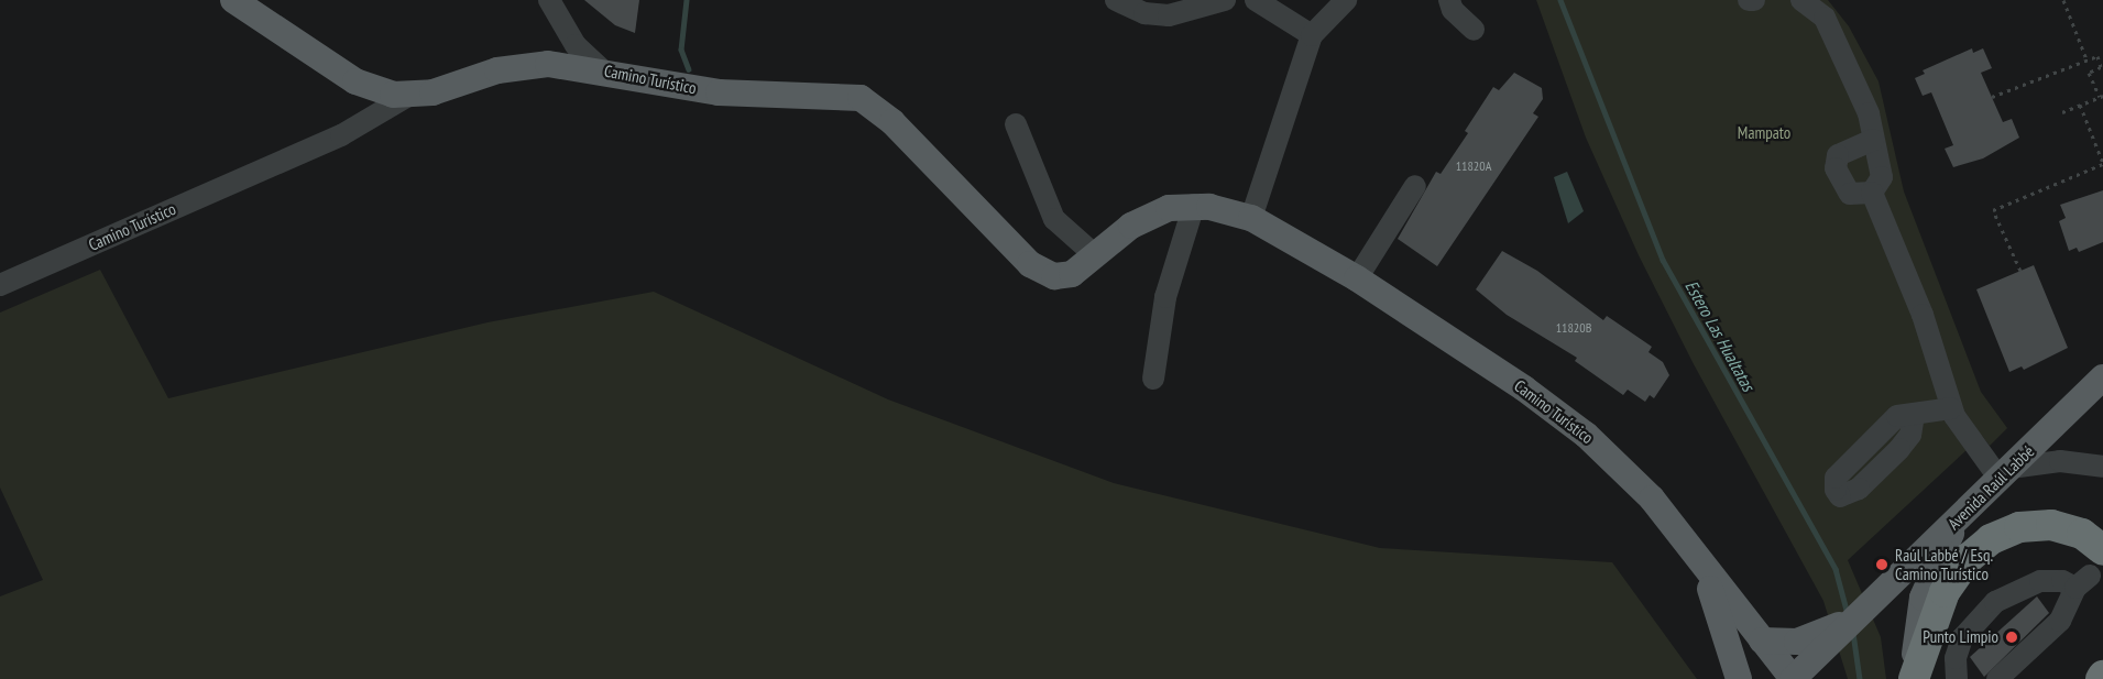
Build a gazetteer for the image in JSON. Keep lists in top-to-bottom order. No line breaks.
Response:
{"streets":{"main road":["Camino Turístico","Avenida Raúl Labbé"]},"crossings":[["Camino Turístico","Avenida Raúl Labbé"]],"water":["Estero Las Hualtatas"],"parks":["Mampato"],"places":["Raúl Labbé / Esq. Camino Turístico","Punto Limpio"],"house_numbers":["11820A","11820B"]}
